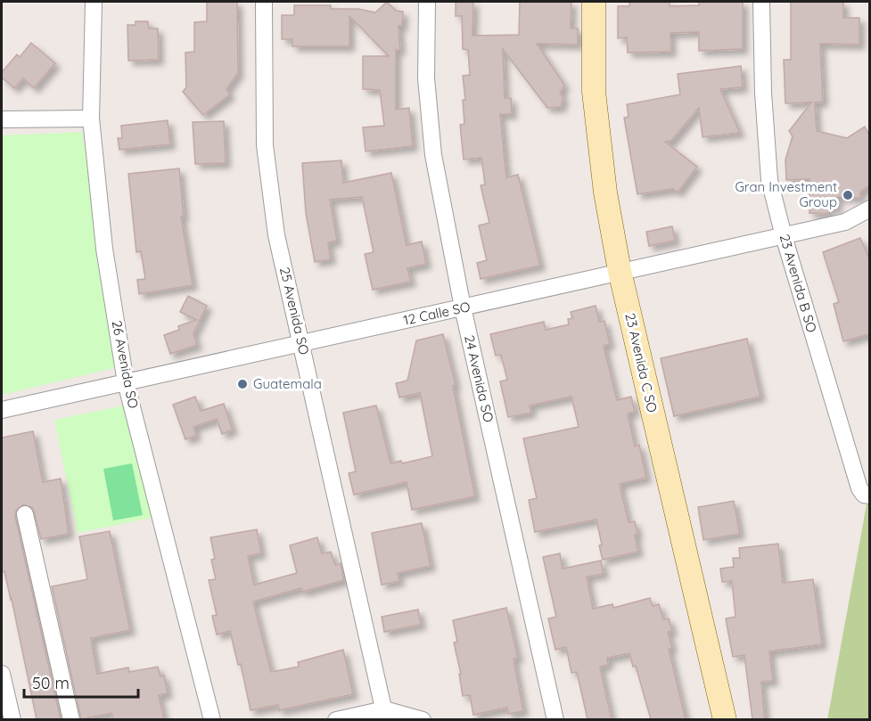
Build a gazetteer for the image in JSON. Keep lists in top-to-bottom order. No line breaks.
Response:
{"streets":{"street":["23 Avenida B SO","25 Avenida SO","12 Calle SO","23 Avenida C SO","26 Avenida SO","24 Avenida SO"]},"crossings":[["23 Avenida B SO","12 Calle SO"],["25 Avenida SO","12 Calle SO"],["12 Calle SO","23 Avenida C SO"],["12 Calle SO","26 Avenida SO"],["12 Calle SO","24 Avenida SO"]],"places":["Gran Investment Group","Guatemala"],"scale_bar":"50 m"}
